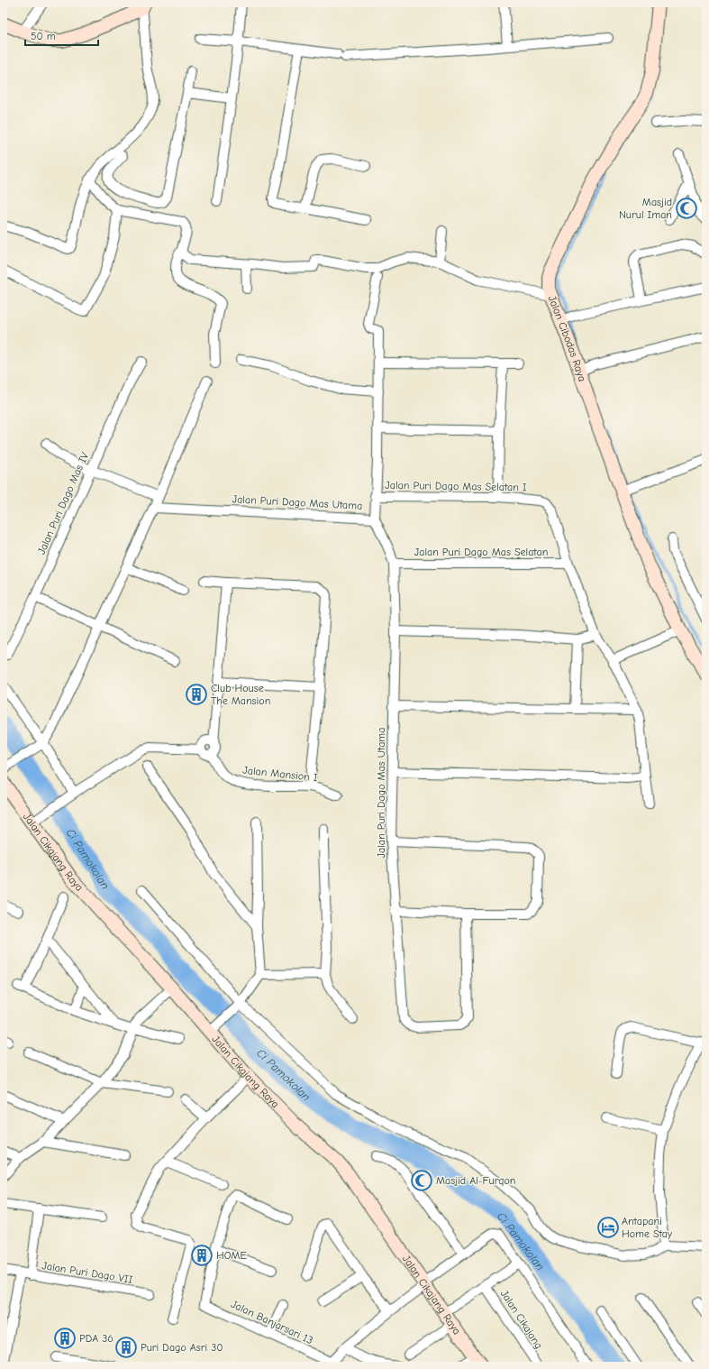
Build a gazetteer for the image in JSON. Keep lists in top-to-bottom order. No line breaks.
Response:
{"streets":{"street":["Jalan Cibodas Raya","Jalan Puri Dago Mas Selatan I","Jalan Puri Dago Mas Utama","Jalan Puri Dago Mas IV","Jalan Puri Dago Mas Selatan","Jalan Mansion I","Jalan Cikajang Raya","Jalan Puri Dago VII","Jalan Cikajang","Jalan Banjarsari 13"]},"crossings":[["Jalan Puri Dago Mas Selatan I","Jalan Puri Dago Mas Selatan"],["Jalan Puri Dago Mas Utama","Jalan Puri Dago Mas Selatan"]],"water":["Ci Pamokolan"],"places":{"mosque":["Masjid Nurul Iman","Masjid Al-Furqon"],"building":["Club House The Mansion","HOME","PDA 36","Puri Dago Asri 30"],"hotel":["Antapani Home Stay"]},"scale_bar":"50 m"}
